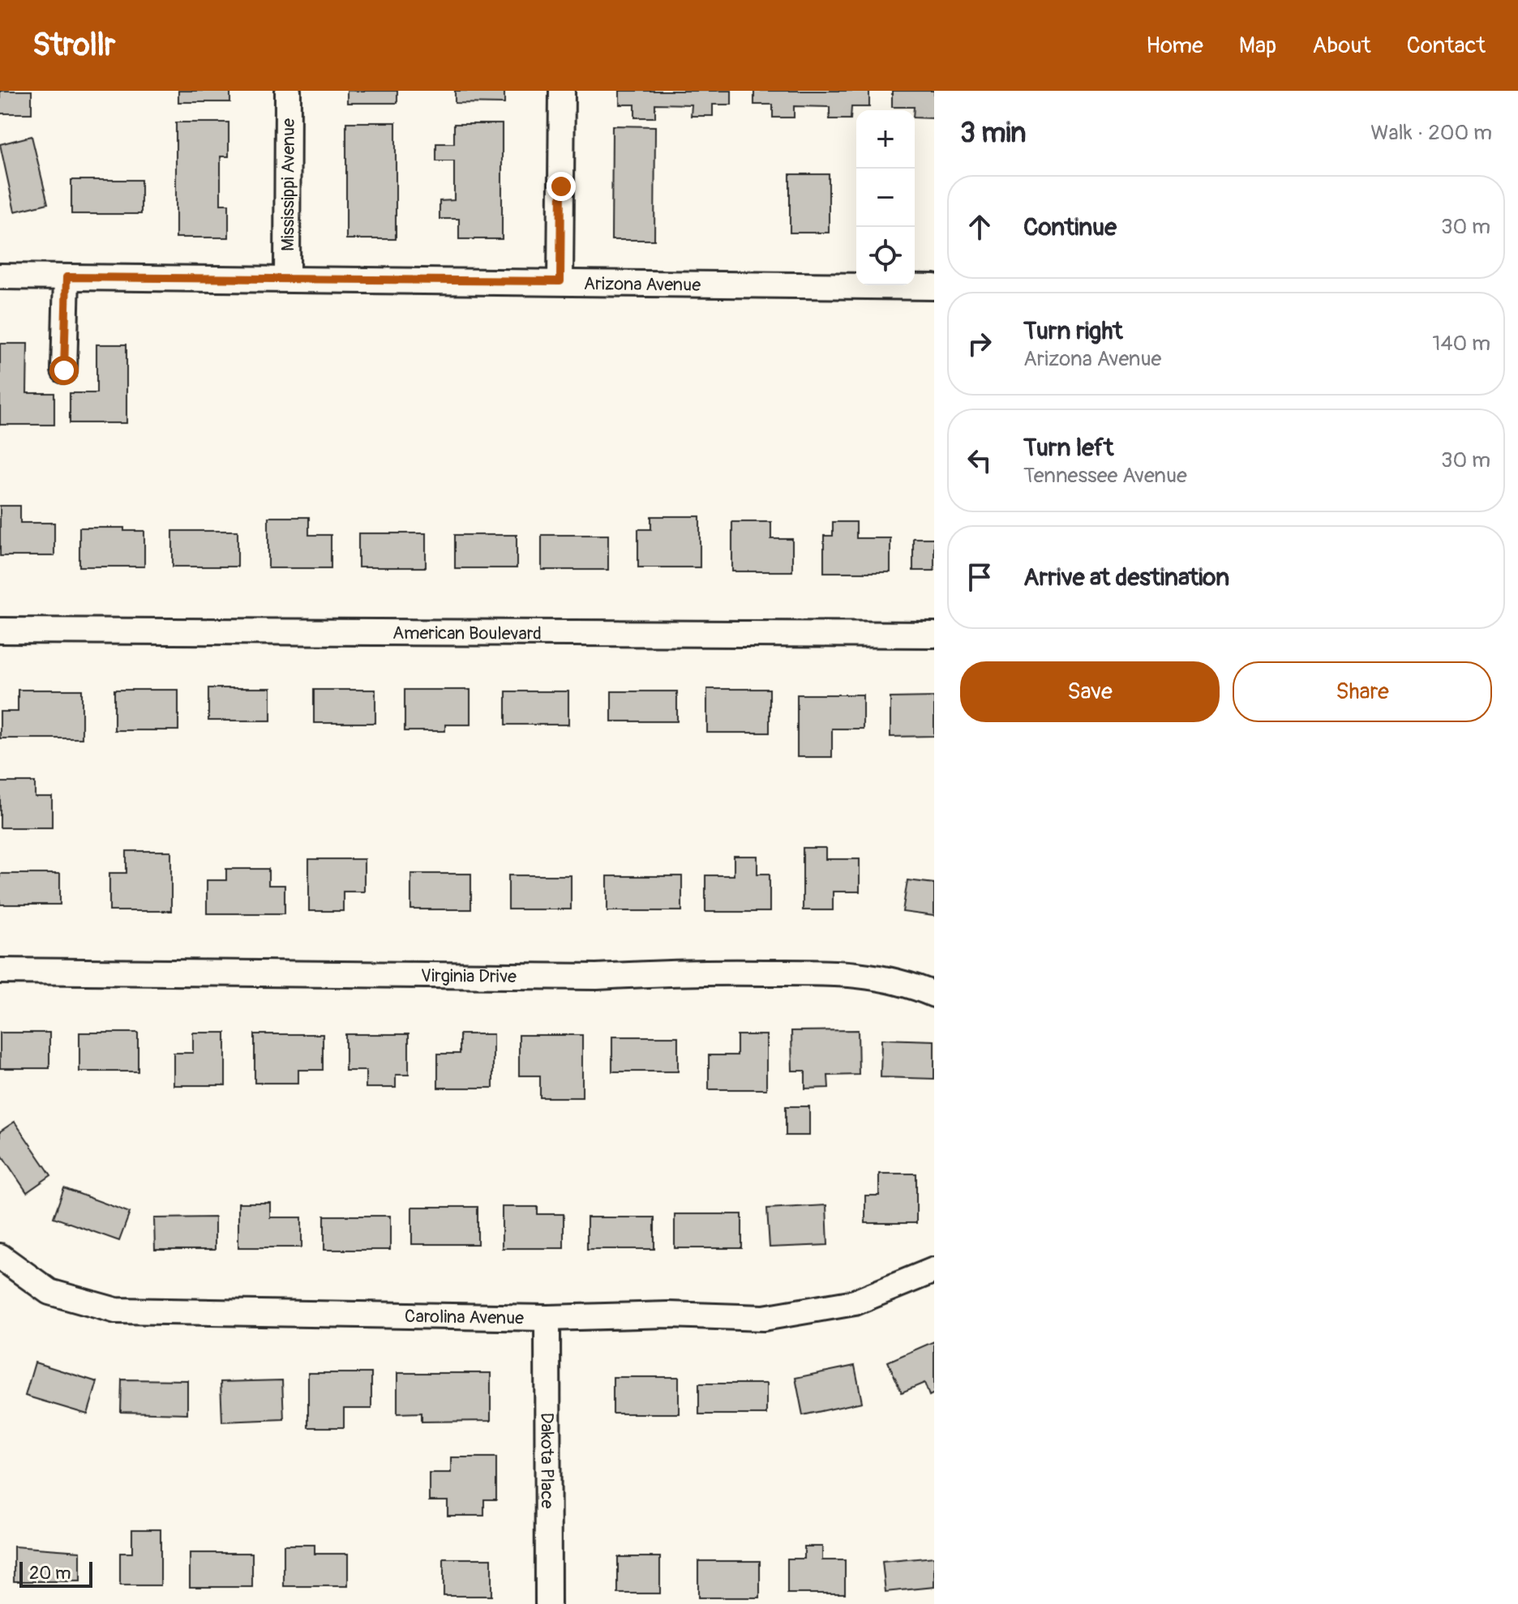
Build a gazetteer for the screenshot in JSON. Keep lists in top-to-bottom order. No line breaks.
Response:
{"streets":{"street":["Mississippi Avenue","Arizona Avenue","American Boulevard","Virginia Drive","Carolina Avenue","Dakota Place"]},"crossings":[["Mississippi Avenue","Arizona Avenue"],["Carolina Avenue","Dakota Place"]],"scale_bar":"20 m","page":{"header":"Strollr","nav":["Home","Map","About","Contact"],"heading":["3 min","Walk · 200 m"],"map_buttons":["+","−"],"list":[["Continue","30 m"],["Turn right","Arizona Avenue","140 m"],["Turn left","Tennessee Avenue","30 m"],"Arrive at destination"],"buttons":["Save","Share"],"scale":"20 m"}}
